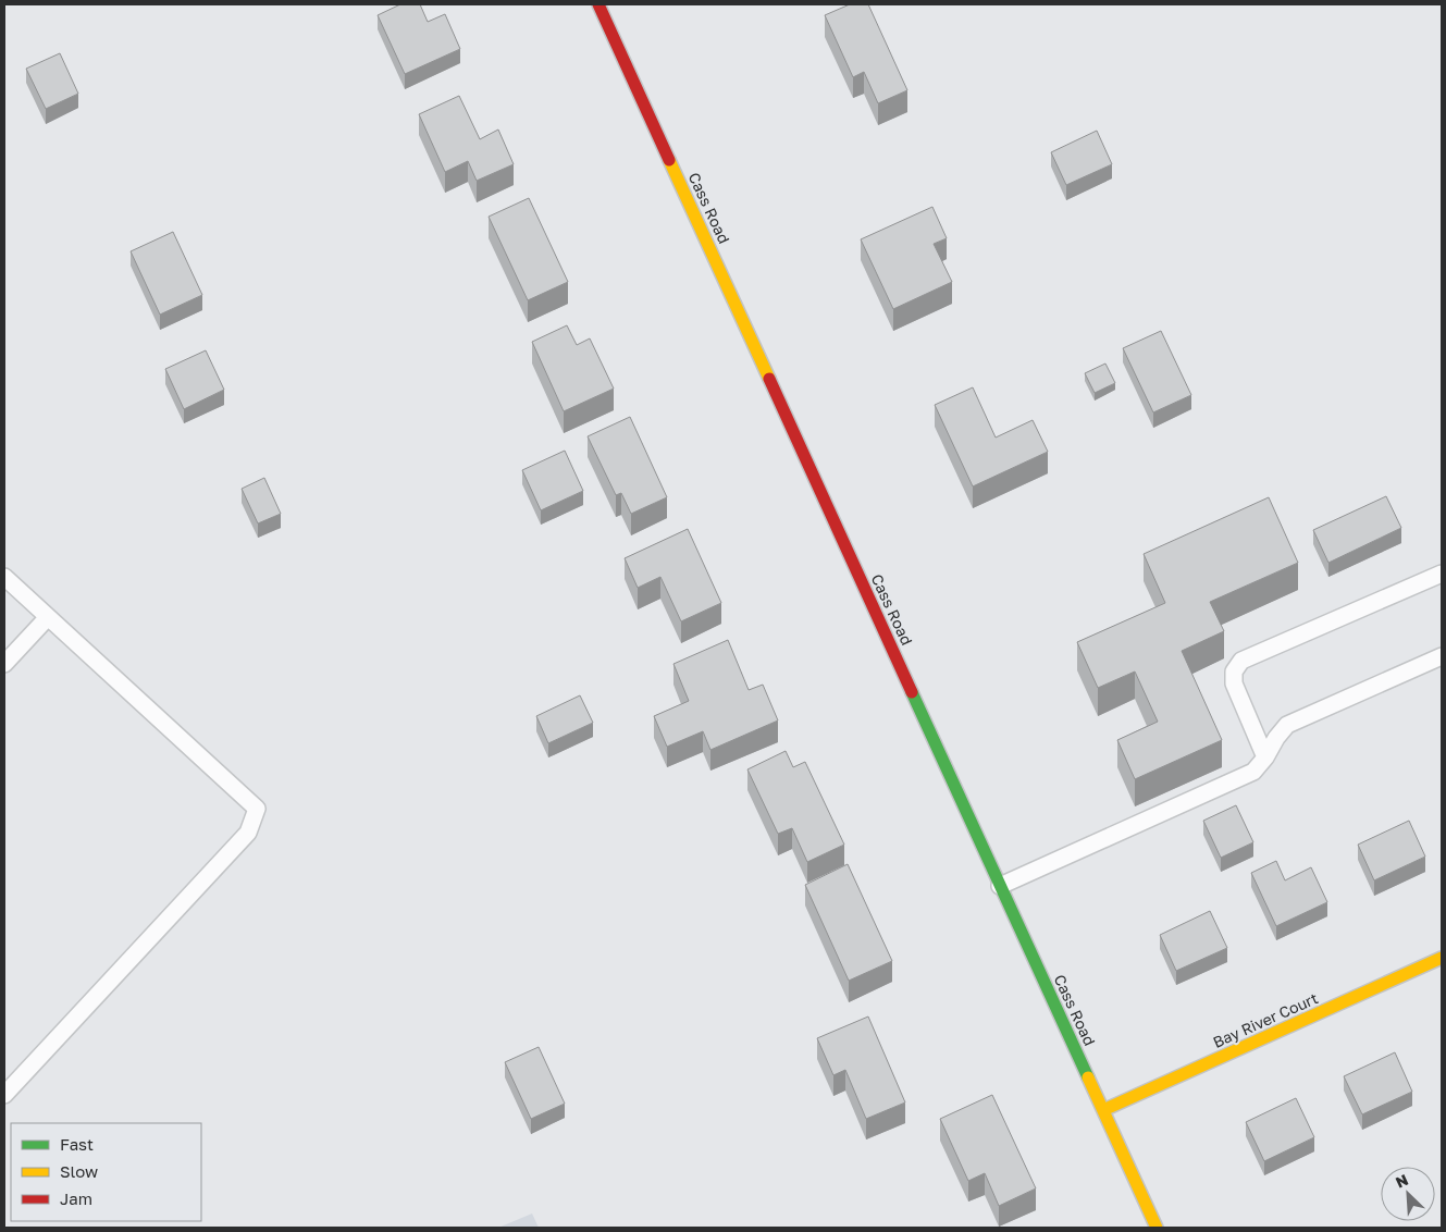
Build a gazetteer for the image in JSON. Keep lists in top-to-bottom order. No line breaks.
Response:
{"streets":{"street":["Cass Road","Bay River Court"]},"crossings":[["Cass Road","Bay River Court"]],"legend":["Fast","Slow","Jam"],"north":"top left"}
